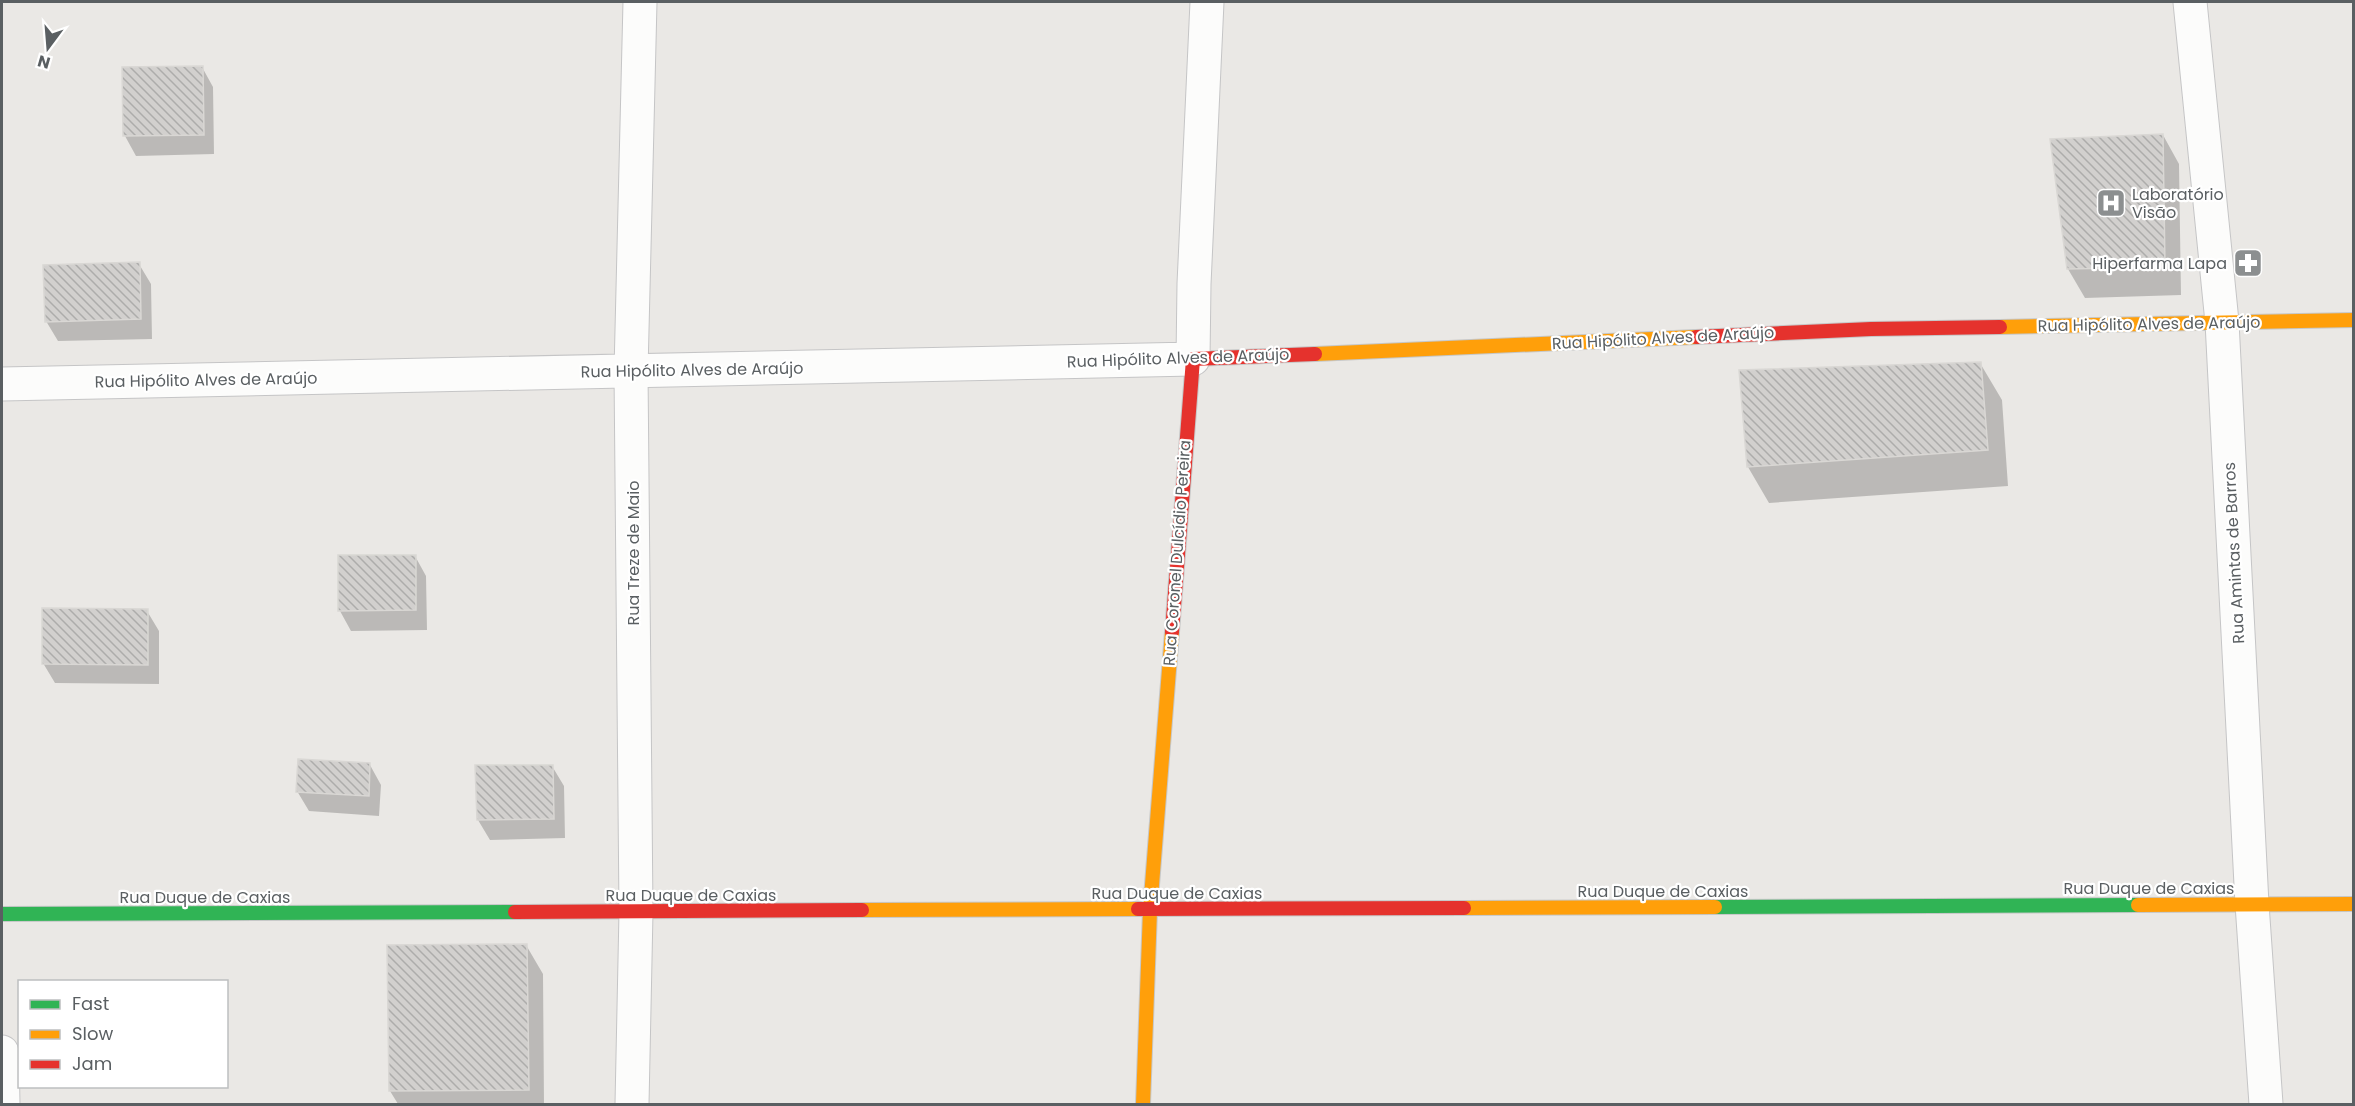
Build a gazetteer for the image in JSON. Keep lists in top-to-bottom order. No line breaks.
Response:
{"streets":{"street":["Rua Hipólito Alves de Araújo","Rua Treze de Maio","Rua Coronel Dulcídio Pereira","Rua Amintas de Barros","Rua Duque de Caxias"]},"crossings":[["Rua Hipólito Alves de Araújo","Rua Treze de Maio"],["Rua Hipólito Alves de Araújo","Rua Coronel Dulcídio Pereira"],["Rua Hipólito Alves de Araújo","Rua Amintas de Barros"],["Rua Treze de Maio","Rua Duque de Caxias"],["Rua Coronel Dulcídio Pereira","Rua Duque de Caxias"],["Rua Amintas de Barros","Rua Duque de Caxias"]],"places":{"hospital":["Laboratório Visão"],"pharmacy":["Hiperfarma Lapa"]},"legend":["Fast","Slow","Jam"],"north":"bottom"}
